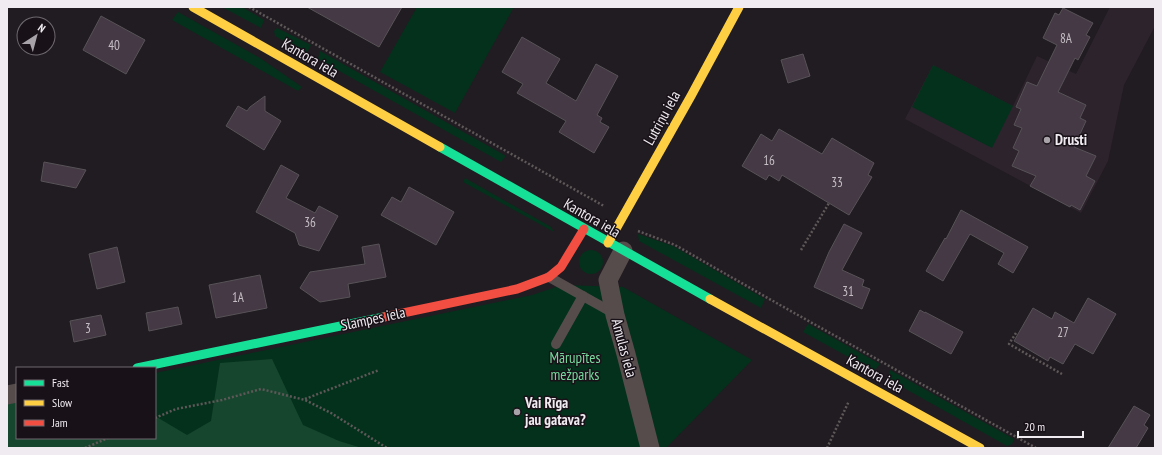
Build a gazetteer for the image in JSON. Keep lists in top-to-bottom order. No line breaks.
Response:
{"streets":{"main road":["Kantora iela","Lutriņu iela","Slampes iela"],"street":["Amulas iela"]},"crossings":[["Kantora iela","Lutriņu iela"],["Kantora iela","Slampes iela"],["Kantora iela","Amulas iela"],["Lutriņu iela","Amulas iela"]],"parks":["Mārupītes mežparks"],"places":["Drusti","Vai Rīga jau gatava?"],"house_numbers":["8A","40","16","33","36","31","1A","3","27"],"legend":["Fast","Slow","Jam"],"scale_bar":"20 m","north":"top right"}
